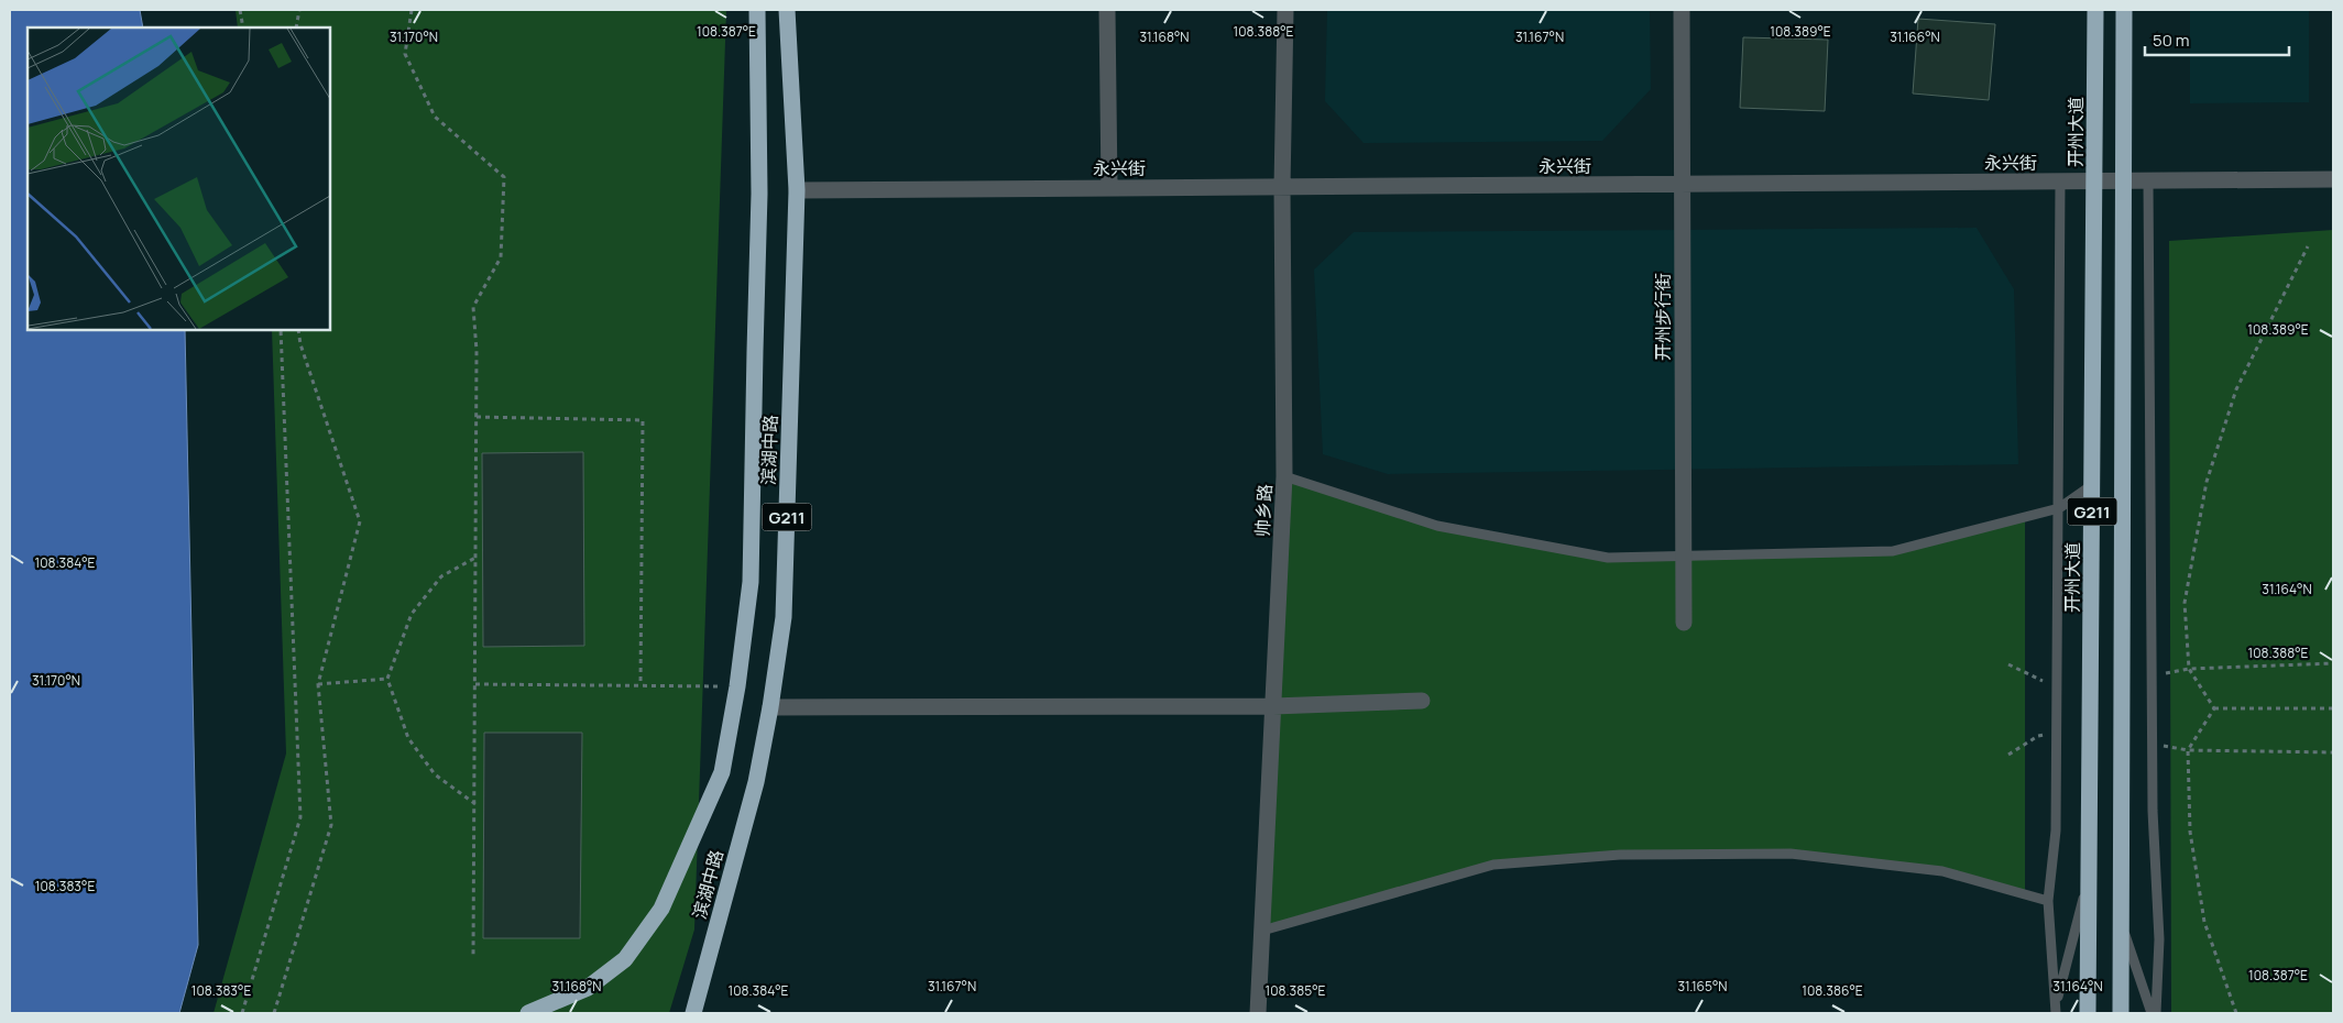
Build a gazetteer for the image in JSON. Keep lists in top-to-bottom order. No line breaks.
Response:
{"streets":{"highway":["开州大道","滨湖中路","G211"],"street":["永兴街","开州步行街","帅乡路"]},"crossings":[["开州大道","永兴街"],["永兴街","开州步行街"],["永兴街","滨湖中路"],["永兴街","帅乡路"],["永兴街","G211"]],"scale_bar":"50 m","coordinates":["108.387°E","108.388°E","108.389°E","31.170°N","31.168°N","31.167°N","31.166°N","108.384°E","31.164°N","108.383°E","31.165°N","108.385°E","108.386°E"]}
